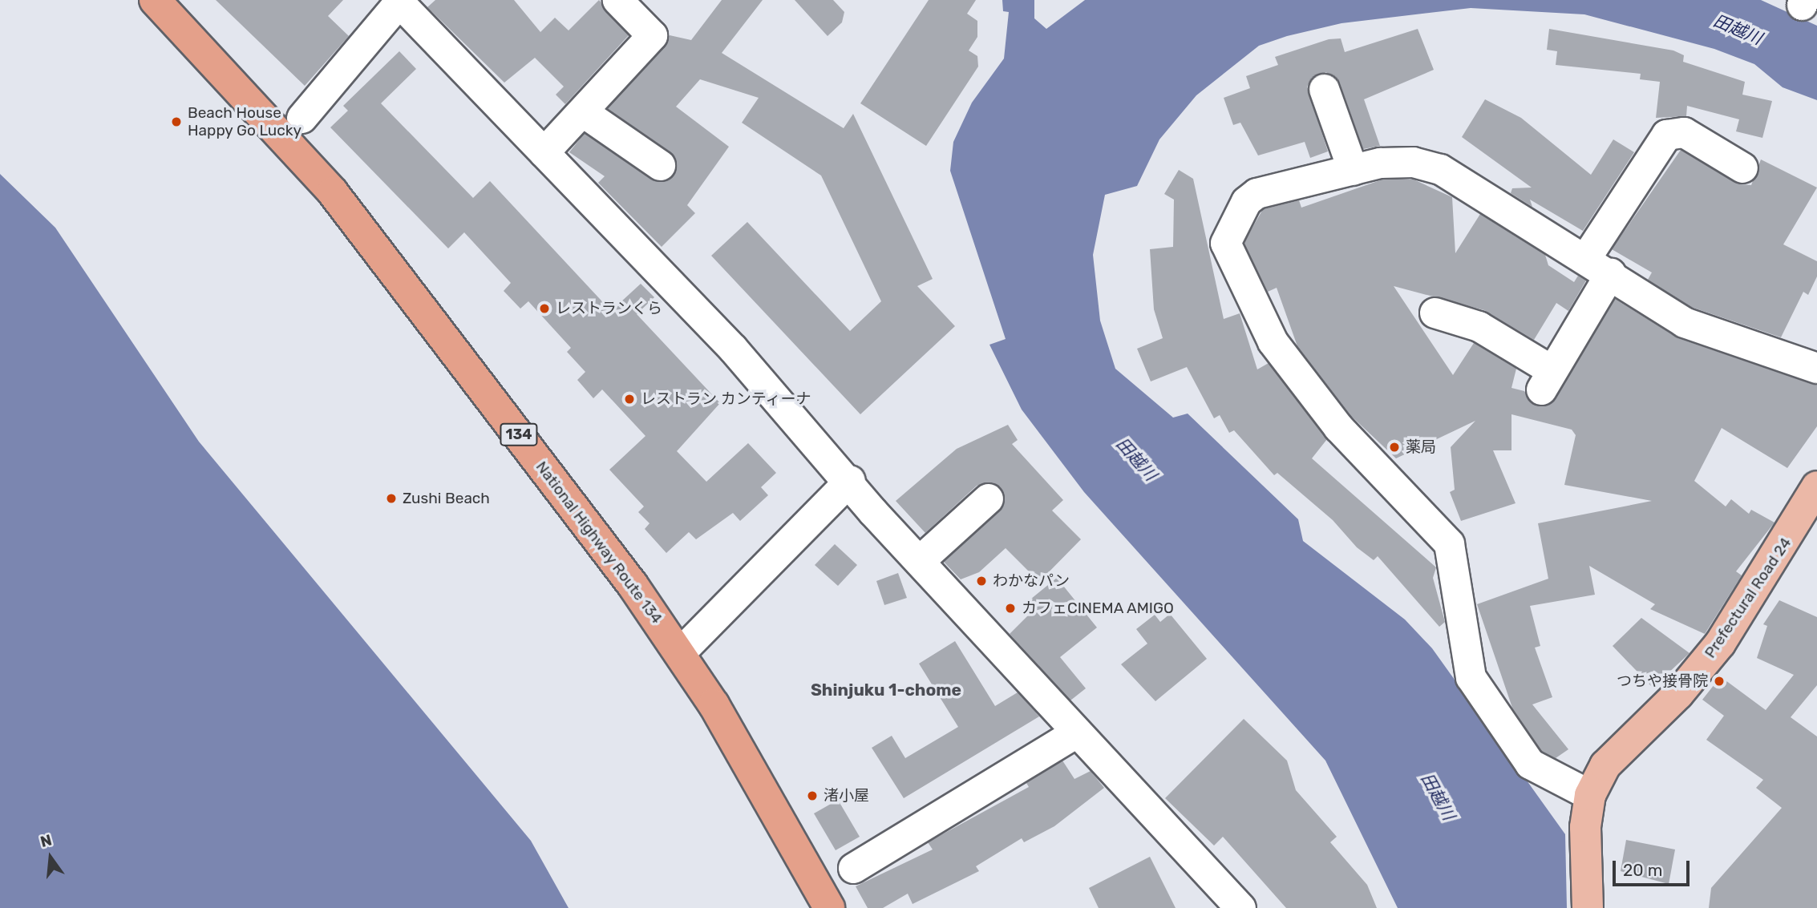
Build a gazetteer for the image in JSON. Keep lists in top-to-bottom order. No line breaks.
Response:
{"streets":{"highway":["134","National Highway Route 134"],"main road":["Prefectural Road 24"]},"districts":["Shinjuku 1-chome"],"water":["田越川"],"places":["Beach House Happy Go Lucky","レストランくら","レストラン カンティーナ","薬局","Zushi Beach","わかなパン","カフェCINEMA AMIGO","つちや接骨院","渚小屋"],"scale_bar":"20 m","north":"top"}
